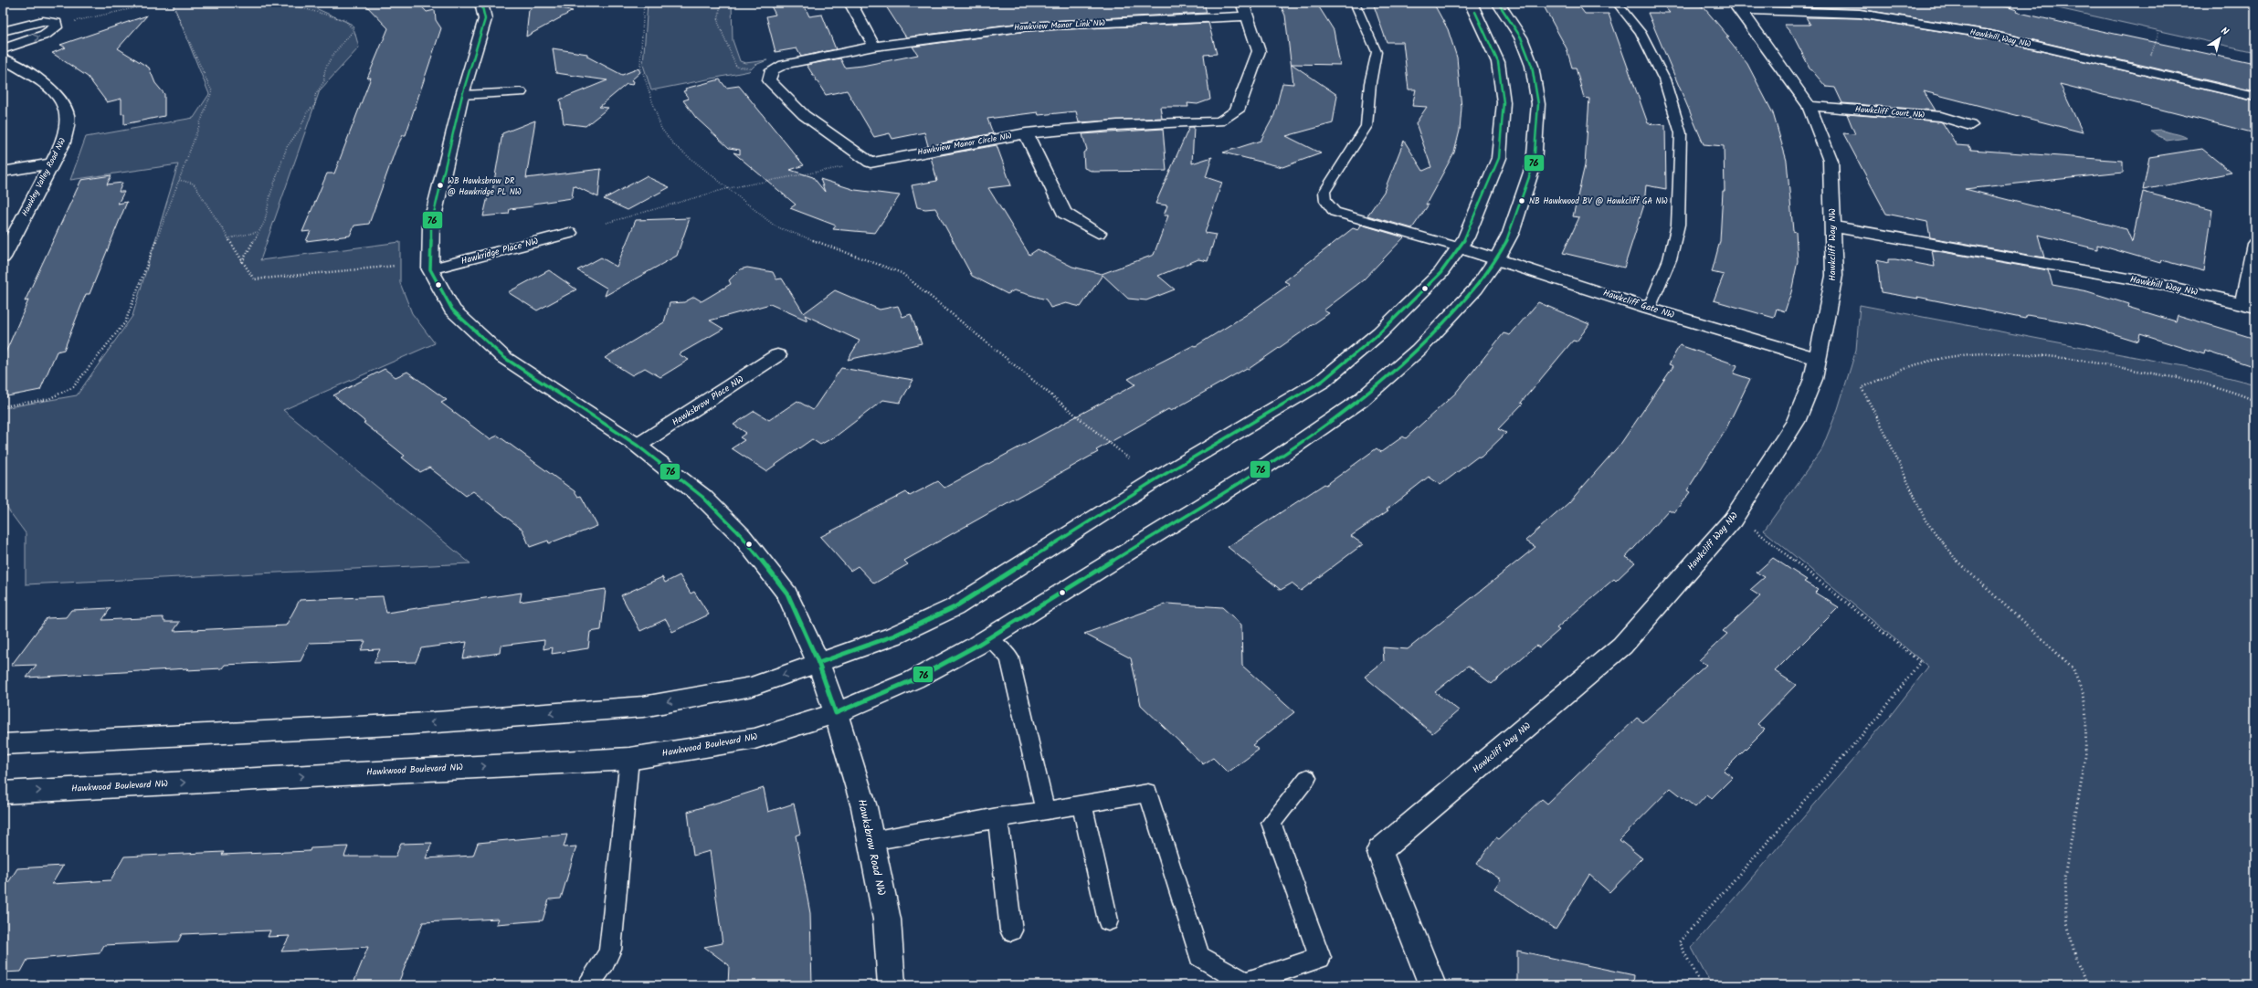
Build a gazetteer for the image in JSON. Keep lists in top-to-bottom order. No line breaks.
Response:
{"streets":{"street":["Hawkview Manor Link NW","Hawkhill Way NW","Hawkcliff Court NW","Hawkview Manor Circle NW","Hawkley Valley Road NW","Hawkcliff Way NW","Hawkridge Place NW","Hawkcliff Gate NW","Hawksbrow Place NW","Hawkwood Boulevard NW","Hawksbrow Road NW"]},"crossings":[["Hawkview Manor Link NW","Hawkview Manor Circle NW"],["Hawkhill Way NW","Hawkcliff Way NW"],["Hawkcliff Court NW","Hawkcliff Way NW"],["Hawkcliff Way NW","Hawkcliff Gate NW"],["Hawkridge Place NW","Hawksbrow Road NW"],["Hawkcliff Gate NW","Hawkwood Boulevard NW"],["Hawksbrow Place NW","Hawksbrow Road NW"],["Hawkwood Boulevard NW","Hawksbrow Road NW"]],"places":["WB Hawksbrow DR @ Hawkridge PL NW","NB Hawkwood BV @ Hawkcliff GA NW"],"lines":["transit line 76"],"north":"top right"}
